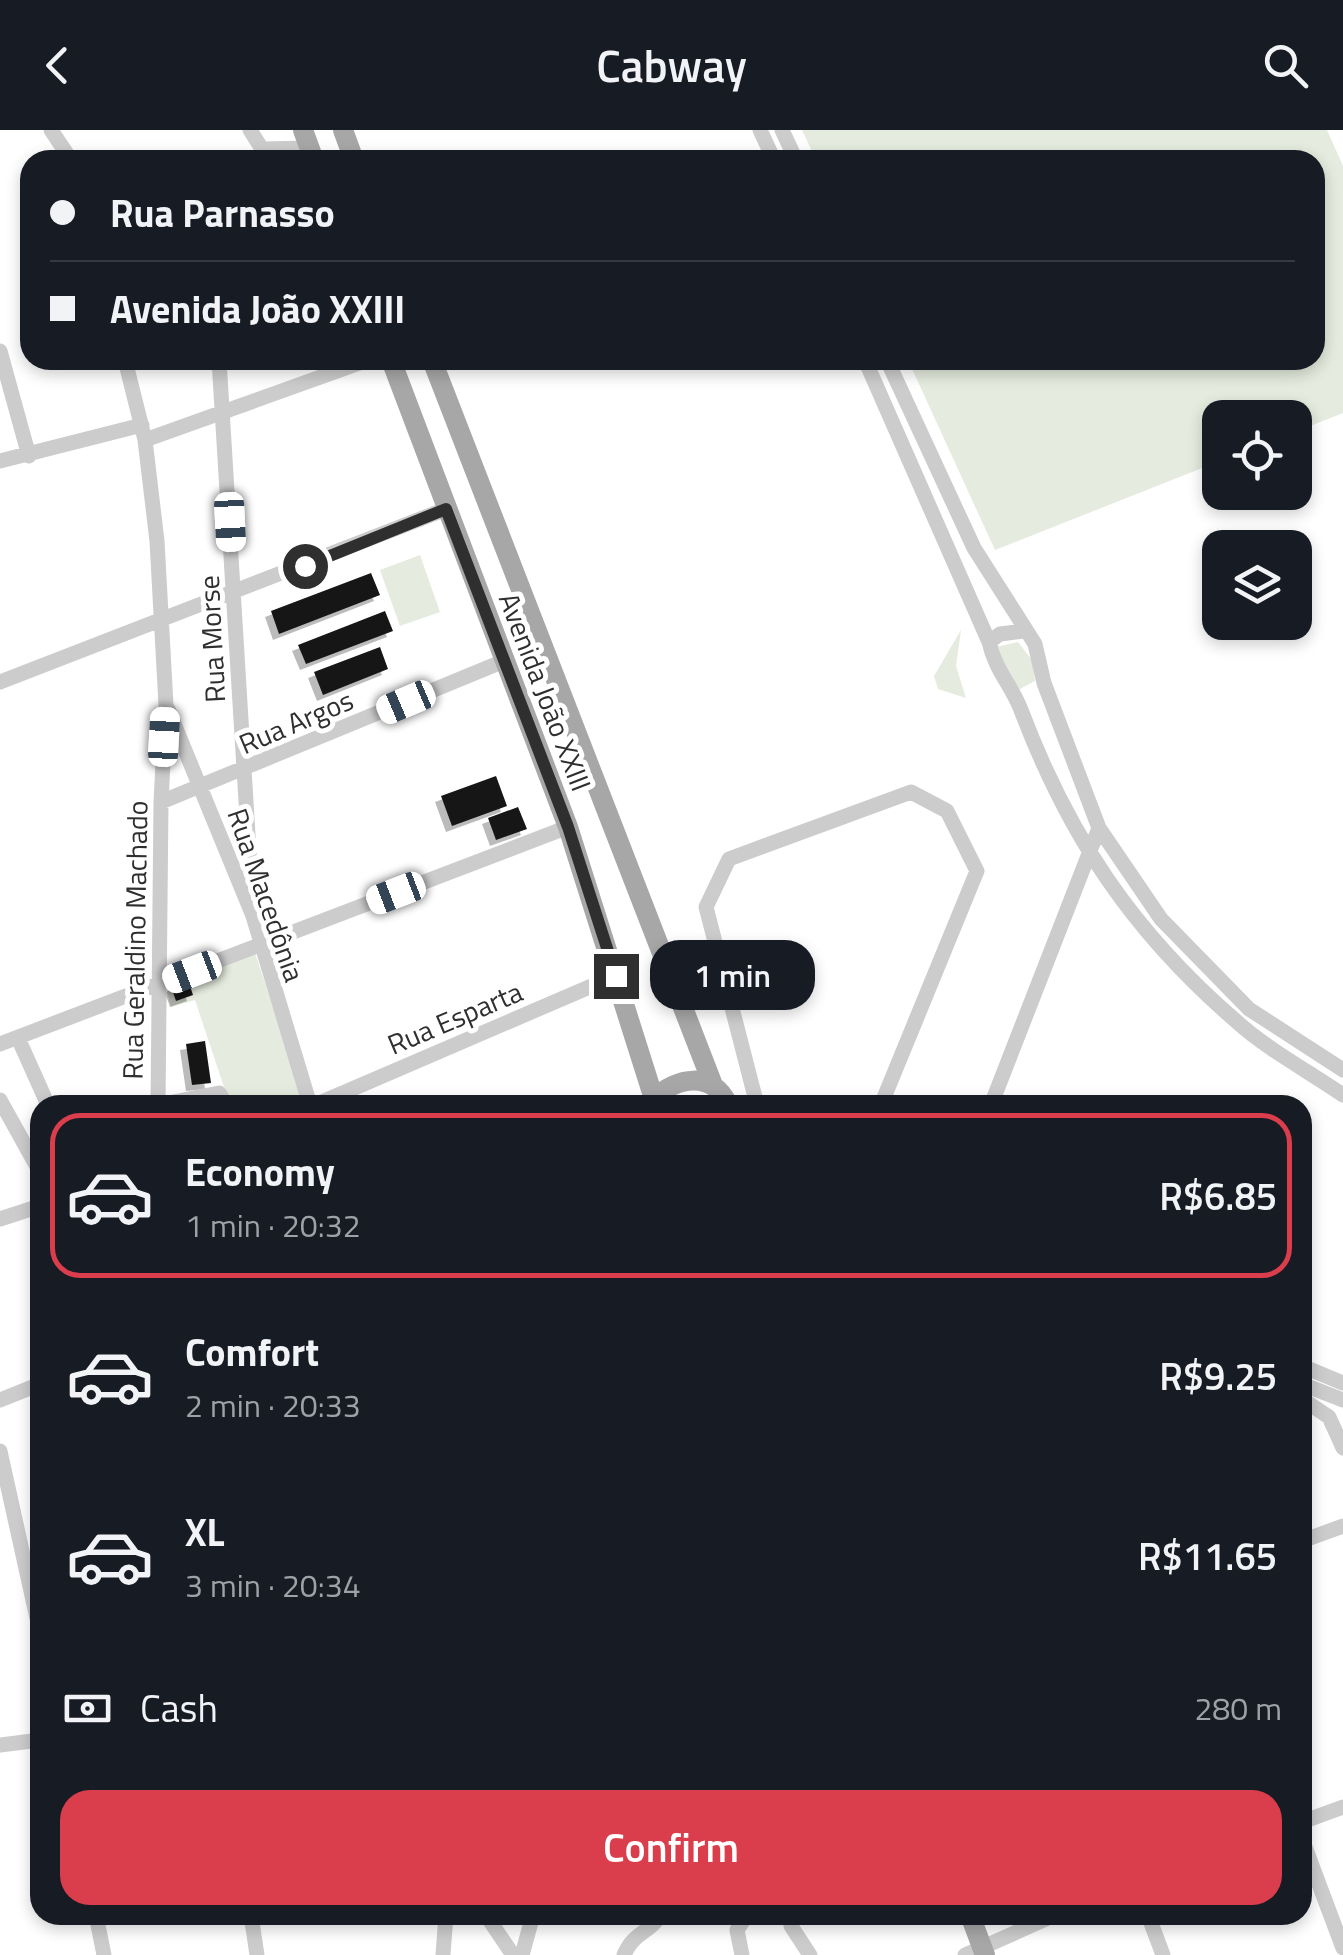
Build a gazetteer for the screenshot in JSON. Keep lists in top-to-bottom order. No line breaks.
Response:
{"streets":{"main road":["Avenida João XXIII"],"street":["Rua Morse","Rua Argos","Rua Macedônia","Rua Geraldino Machado","Rua Esparta"]},"crossings":[["Rua Morse","Rua Argos"],["Rua Morse","Rua Macedônia"],["Avenida João XXIII","Rua Argos"],["Avenida João XXIII","Rua Esparta"],["Rua Argos","Rua Macedônia"],["Rua Argos","Rua Geraldino Machado"],["Rua Macedônia","Rua Geraldino Machado"]],"page":{"header":"Cabway","banner":["Rua Parnasso","Avenida João XXIII"],"bubble":"1 min","list":[{"name":"Economy","note":"1 min · 20:32","value":"R$6.85"},{"name":"Comfort","note":"2 min · 20:33","value":"R$9.25"},{"name":"XL","note":"3 min · 20:34","value":"R$11.65"}],"pay":["Cash","280 m"],"buttons":"Confirm"}}
